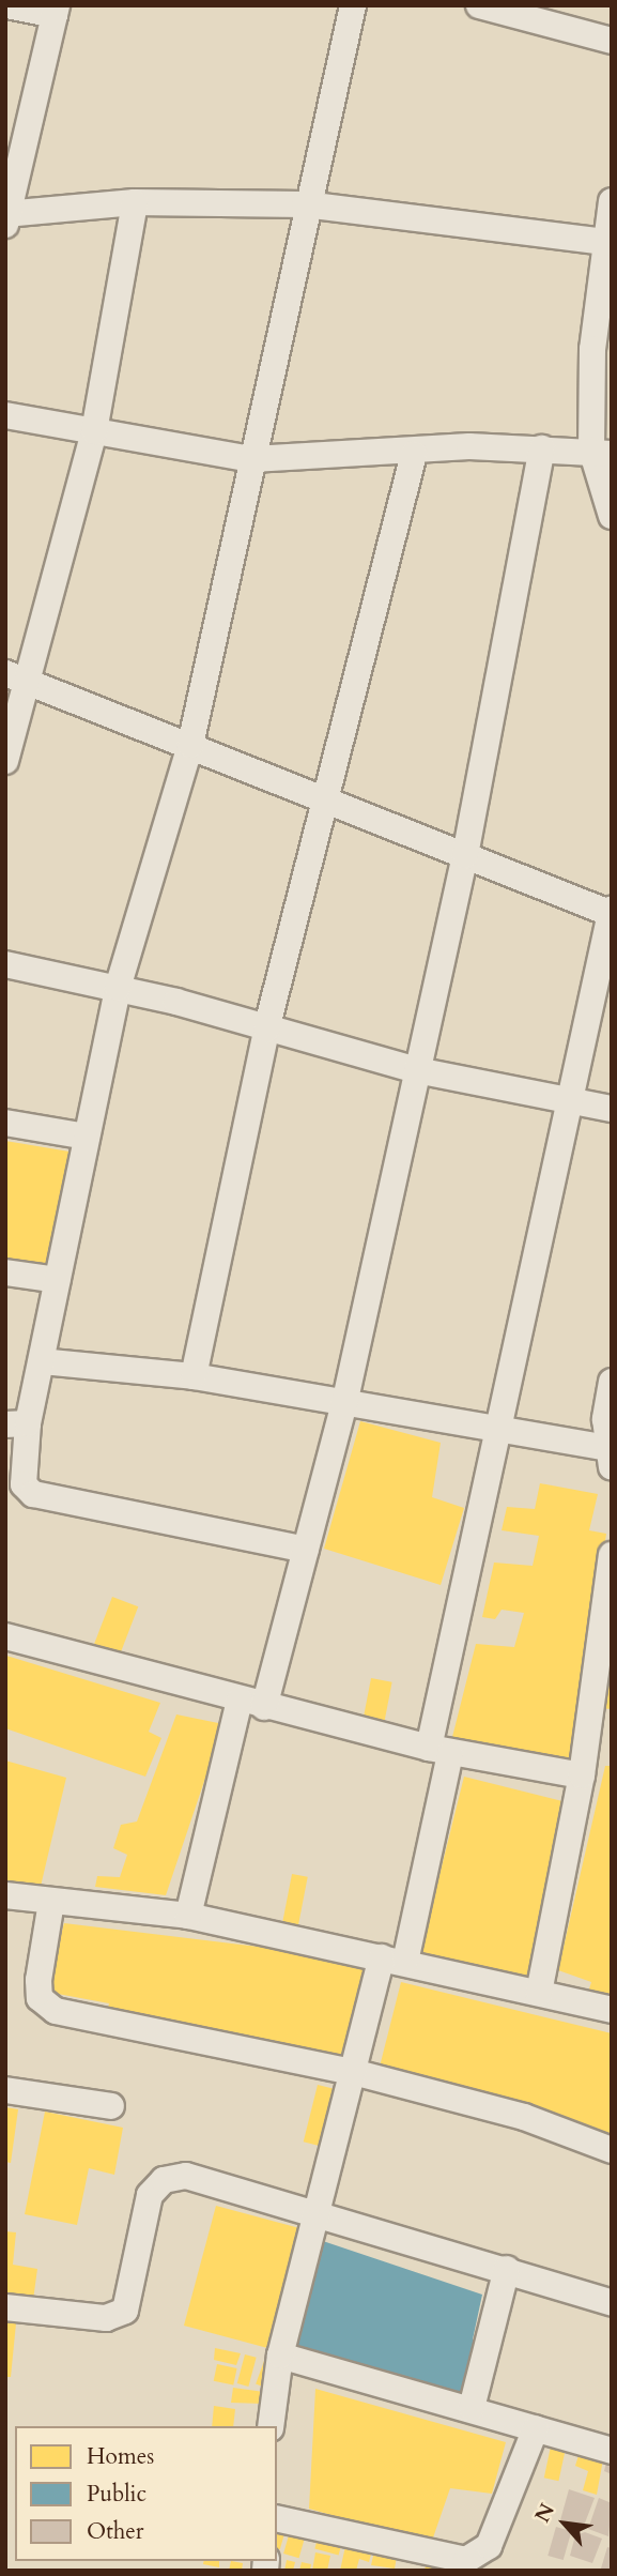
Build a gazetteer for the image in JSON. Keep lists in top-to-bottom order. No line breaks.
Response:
{"legend":["Homes","Public","Other"],"north":"top left"}
